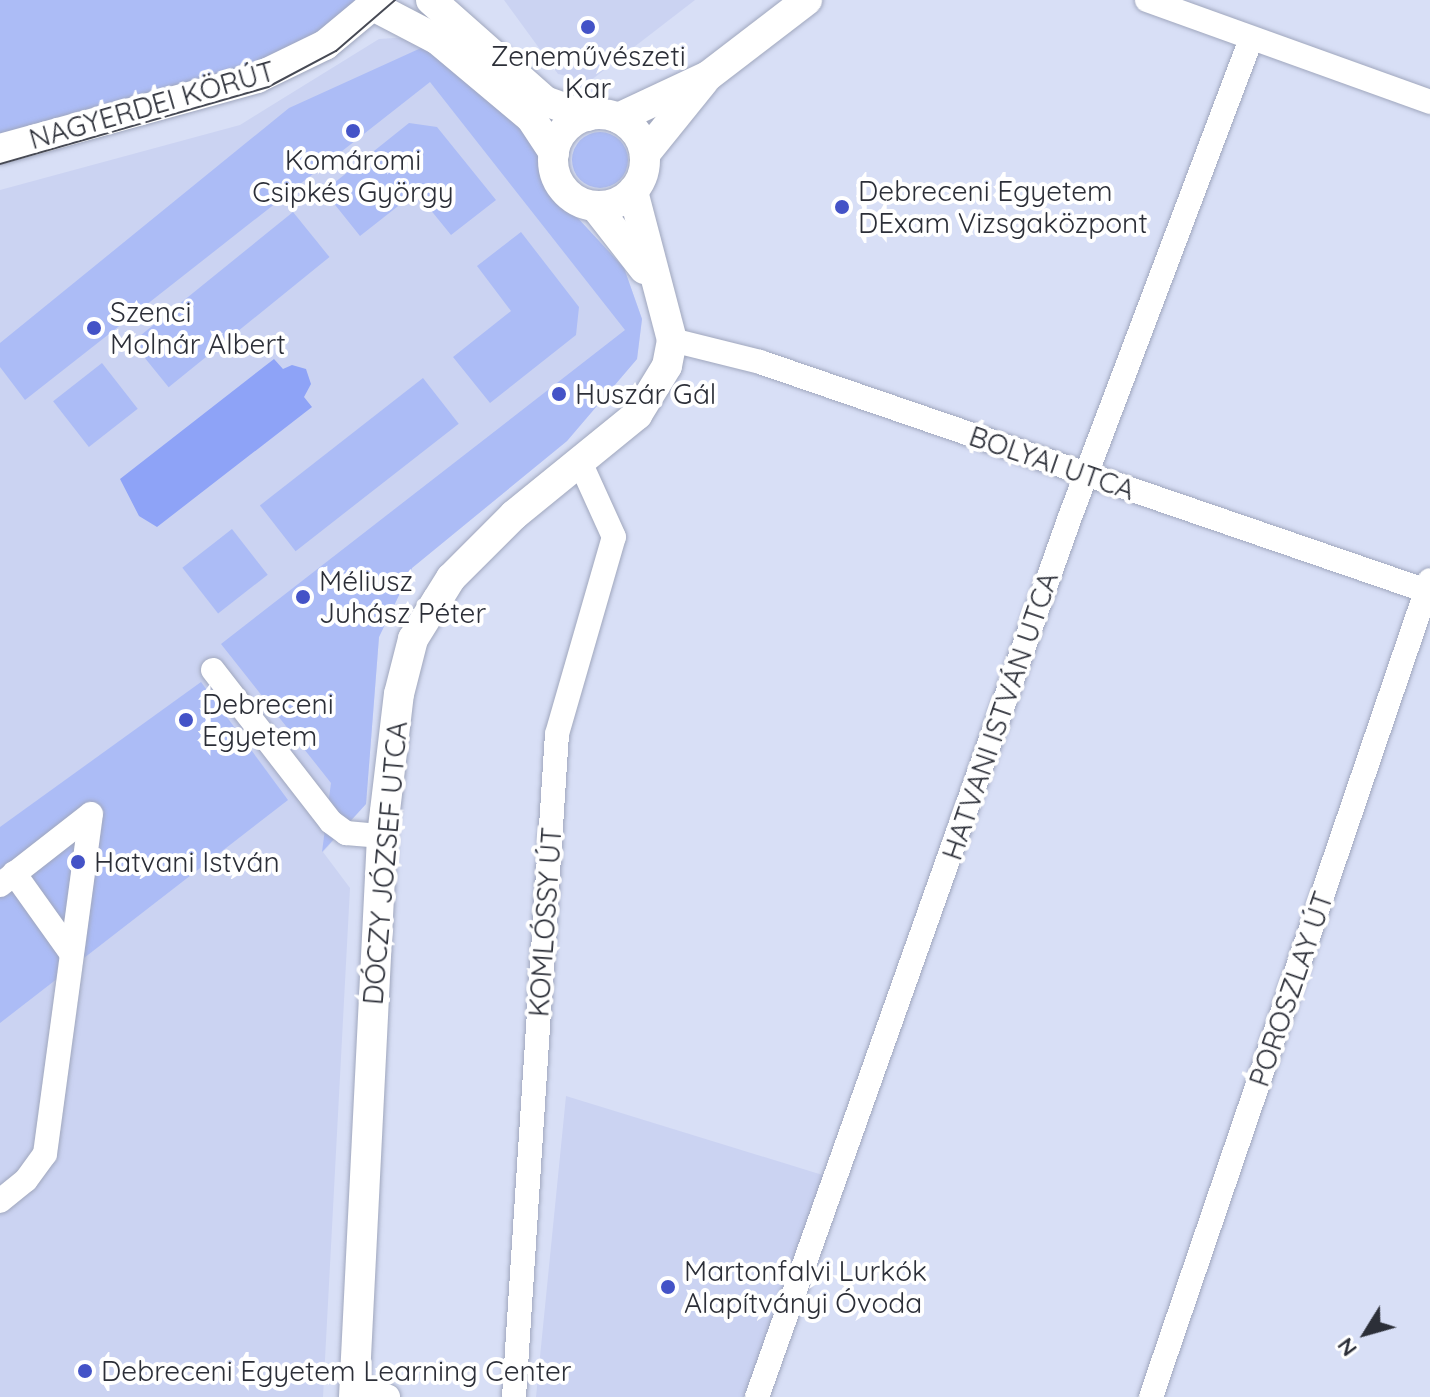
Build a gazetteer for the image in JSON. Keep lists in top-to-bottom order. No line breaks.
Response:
{"streets":{"street":["NAGYERDEI KÖRÚT","BOLYAI UTCA","HATVANI ISTVÁN UTCA","DÓCZY JÓZSEF UTCA","KOMLÓSSY ÚT","POROSZLAY ÚT"]},"crossings":[["BOLYAI UTCA","HATVANI ISTVÁN UTCA"],["BOLYAI UTCA","DÓCZY JÓZSEF UTCA"],["BOLYAI UTCA","POROSZLAY ÚT"],["DÓCZY JÓZSEF UTCA","KOMLÓSSY ÚT"]],"places":["Zeneművészeti Kar","Komáromi Csipkés György","Debreceni Egyetem DExam Vizsgaközpont","Szenci Molnár Albert","Huszár Gál","Méliusz Juhász Péter","Debreceni Egyetem","Hatvani István","Martonfalvi Lurkók Alapítványi Óvoda","Debreceni Egyetem Learning Center"],"north":"bottom left"}
